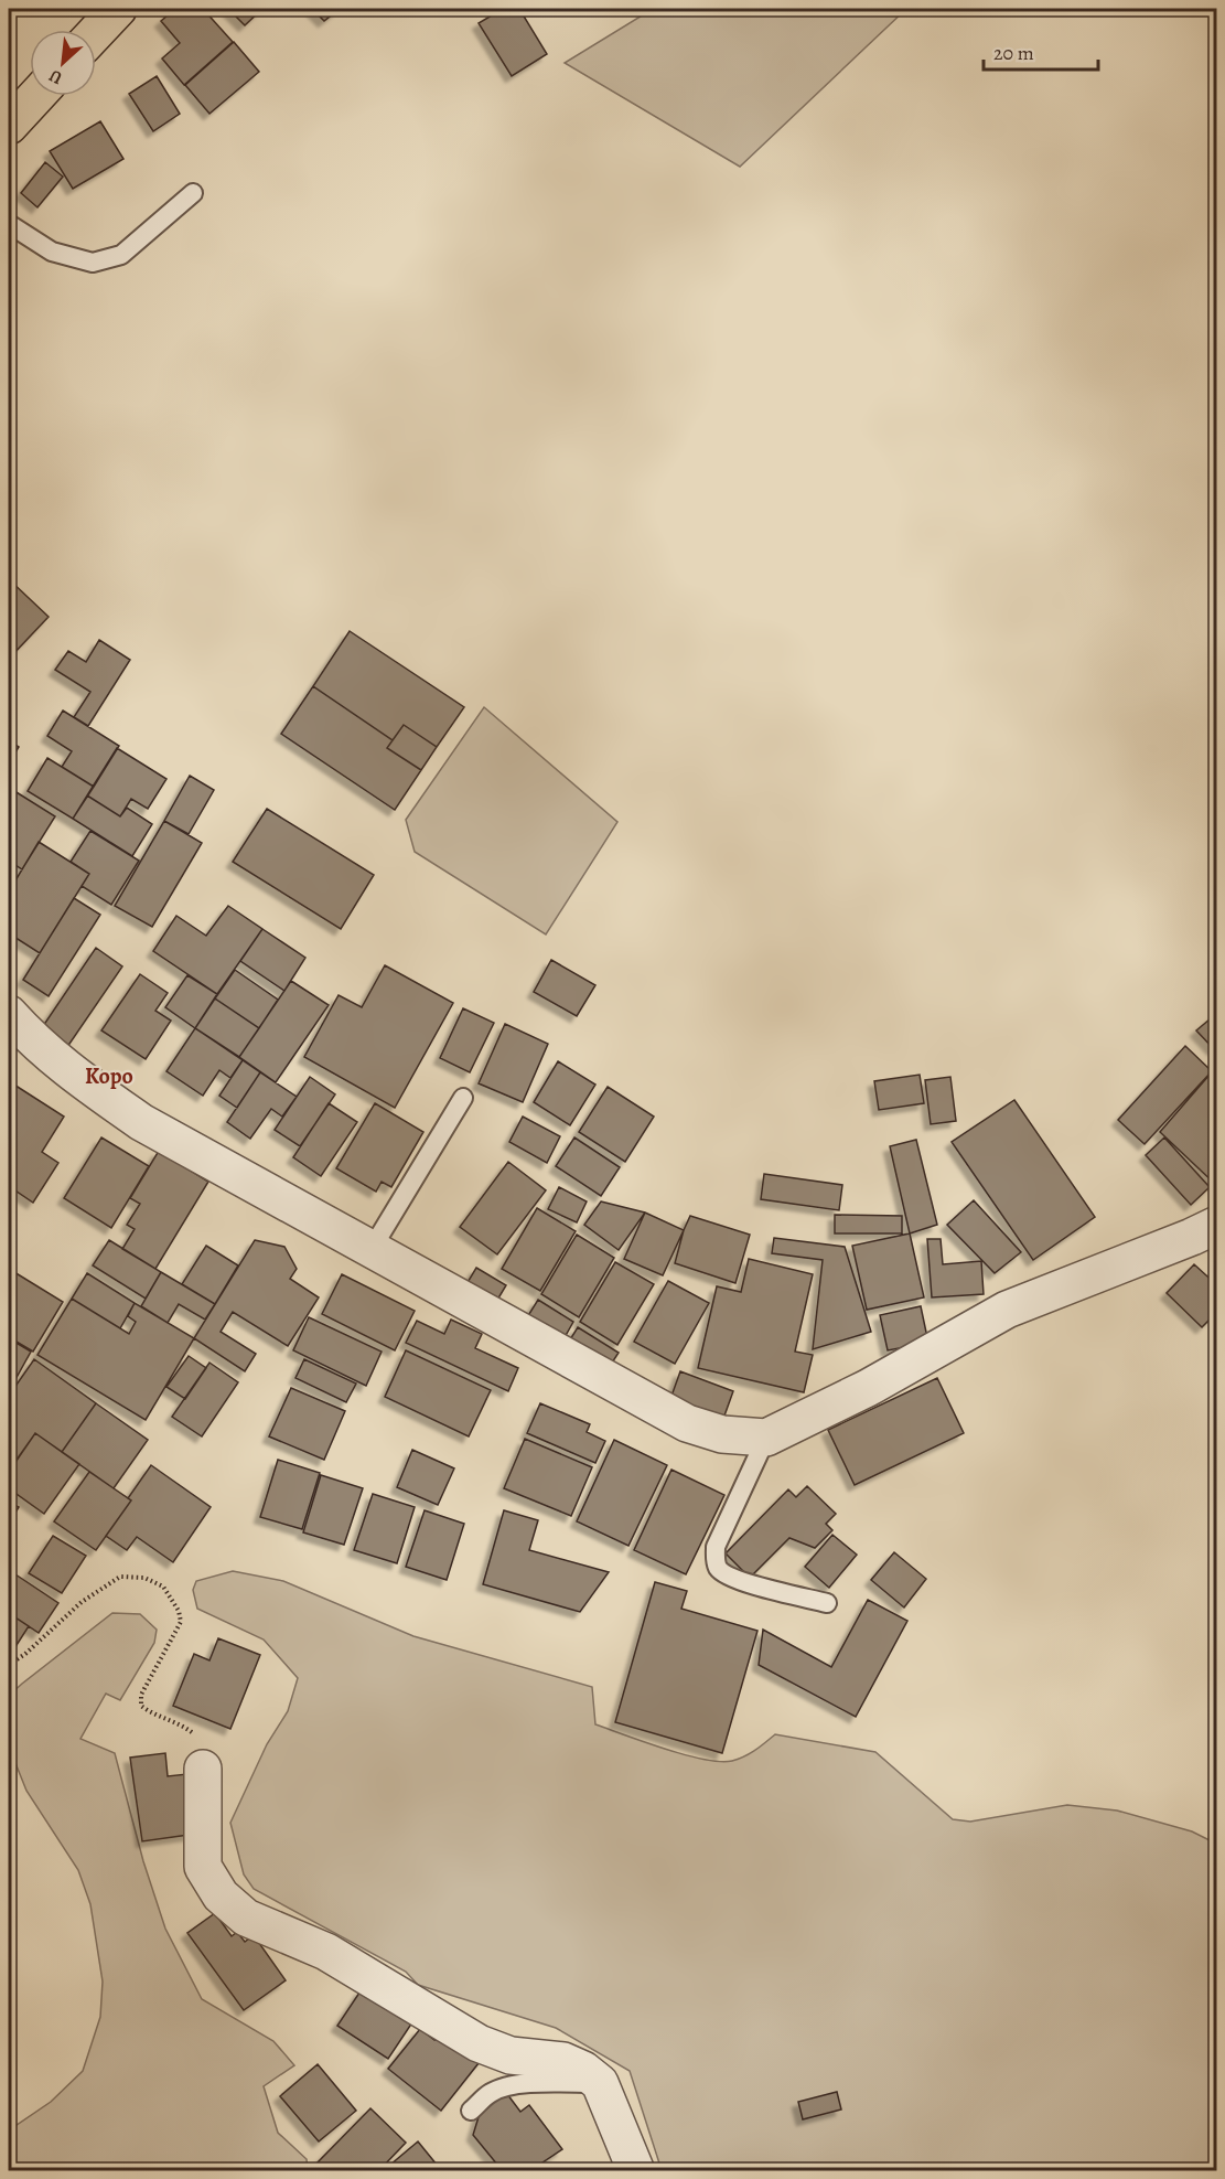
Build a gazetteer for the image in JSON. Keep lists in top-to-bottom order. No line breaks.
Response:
{"districts":["Kopo"],"scale_bar":"20 m","north":"bottom left"}
